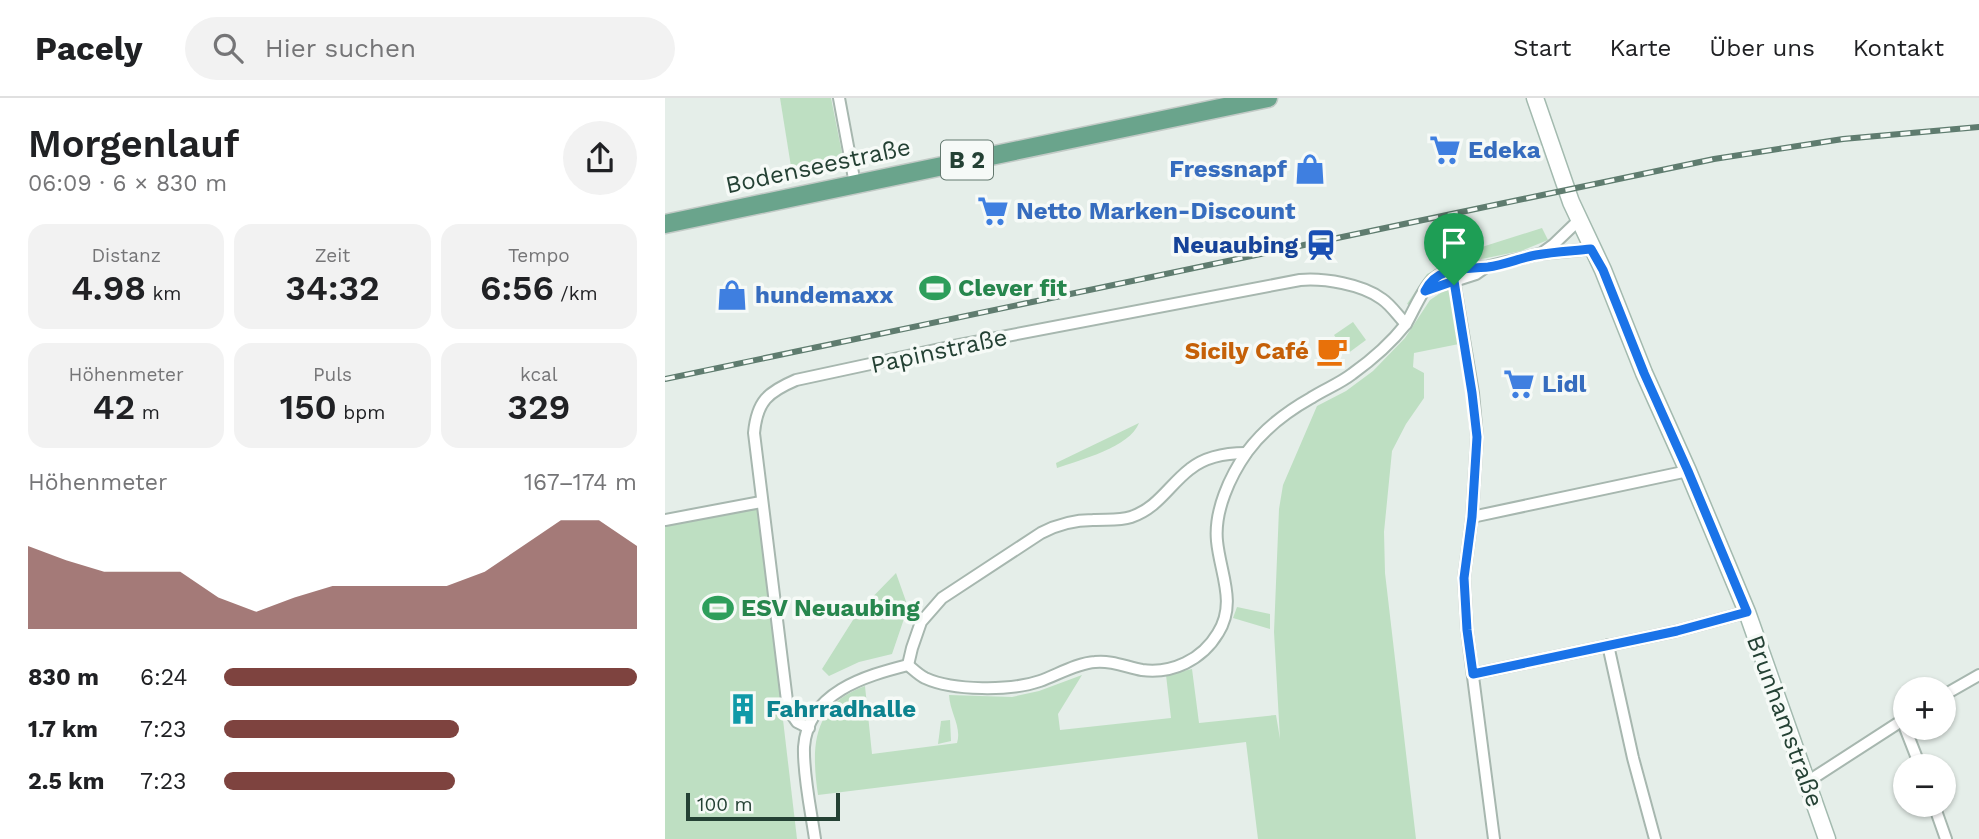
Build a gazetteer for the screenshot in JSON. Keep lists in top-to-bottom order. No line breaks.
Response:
{"streets":{"main road":["B 2","Bodenseestraße"],"street":["Papinstraße","Brunhamstraße"]},"places":{"supermarket":["Edeka","Netto Marken-Discount","Lidl"],"shop":["Fressnapf","hundemaxx"],"station":["Neuaubing"],"sports":["Clever fit","ESV Neuaubing"],"cafe":["Sicily Café"],"building":["Fahrradhalle"]},"scale_bar":"100 m","page":{"header":"Pacely","search":"Hier suchen","nav":["Start","Karte","Über uns","Kontakt"],"heading":["Morgenlauf","06:09 · 6 × 830 m"],"stats":[["Distanz","4.98 km"],["Zeit","34:32"],["Tempo","6:56 /km"],["Höhenmeter","42 m"],["Puls","150 bpm"],["kcal","329"]],"chart":["Höhenmeter","167–174 m"],"list":[{"name":"830 m","note":"6:24"},{"name":"1.7 km","note":"7:23"},{"name":"2.5 km","note":"7:23"}],"map_buttons":["+","−"],"scale":"100 m"}}
